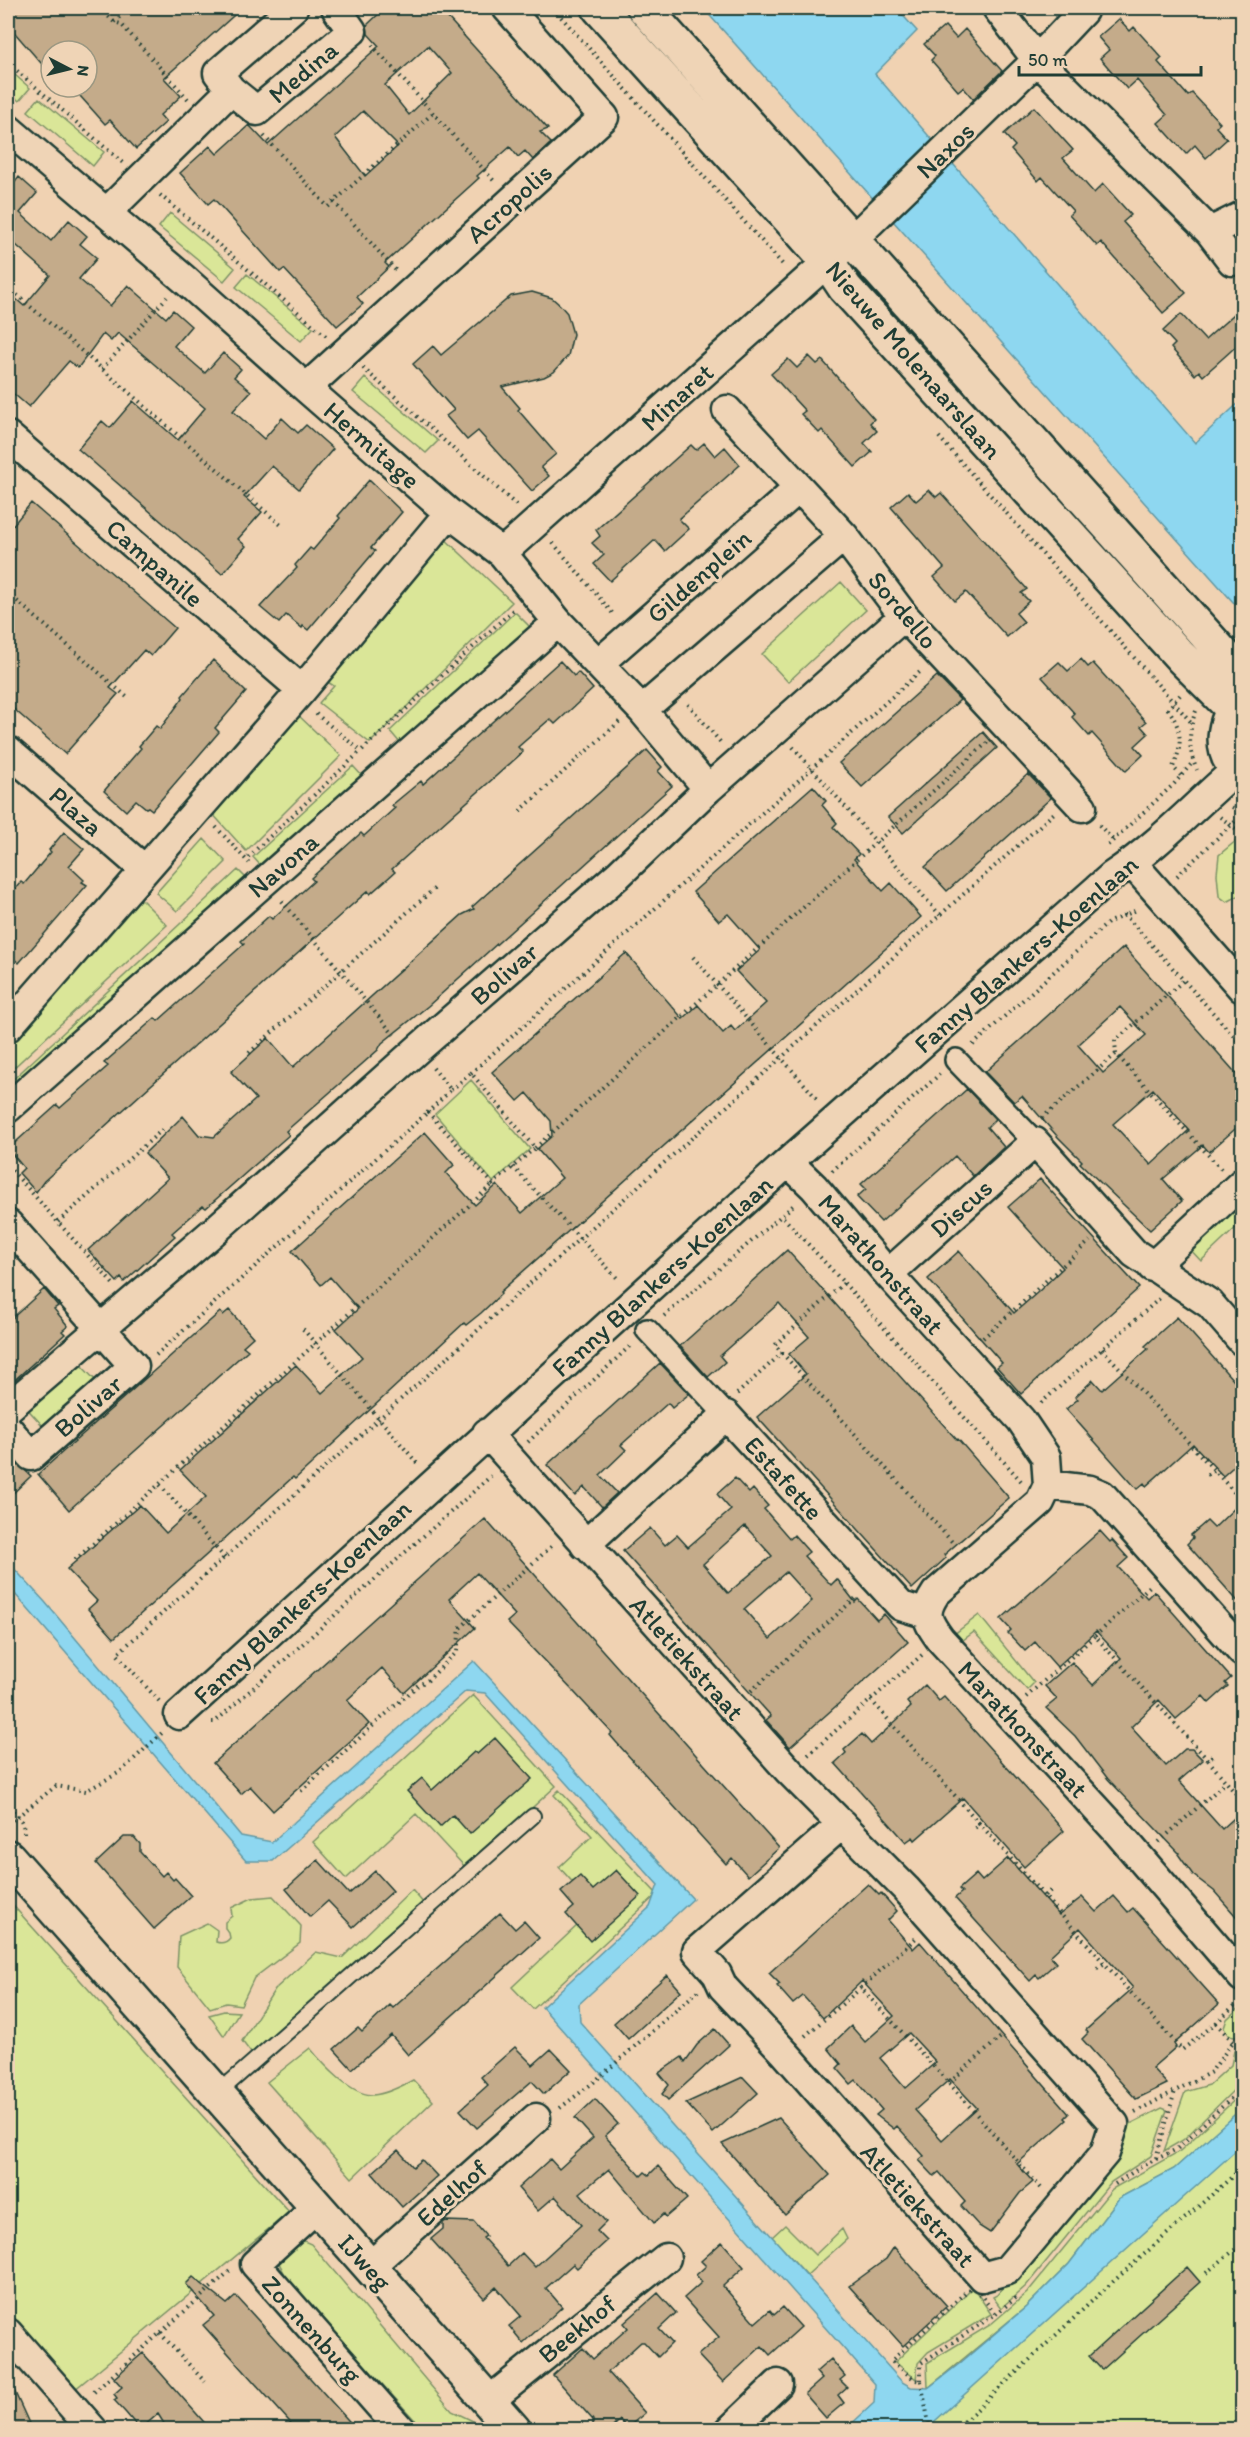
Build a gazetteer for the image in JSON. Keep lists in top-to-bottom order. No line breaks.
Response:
{"streets":{"street":["Medina","Naxos","Acropolis","Nieuwe Molenaarslaan","Minaret","Hermitage","Campanile","Gildenplein","Sordello","Plaza","Navona","Fanny Blankers-Koenlaan","Bolivar","Discus","Marathonstraat","Estafette","Atletiekstraat","Edelhof","IJweg","Zonnenburg","Beekhof"]},"crossings":[["Medina","Hermitage"],["Naxos","Nieuwe Molenaarslaan"],["Naxos","Minaret"],["Acropolis","Hermitage"],["Nieuwe Molenaarslaan","Minaret"],["Minaret","Hermitage"],["Hermitage","Gildenplein"],["Hermitage","Navona"],["Hermitage","Bolivar"],["Gildenplein","Sordello"],["Sordello","Bolivar"],["Fanny Blankers-Koenlaan","Marathonstraat"],["Fanny Blankers-Koenlaan","Estafette"],["Fanny Blankers-Koenlaan","Atletiekstraat"],["Discus","Marathonstraat"],["Marathonstraat","Estafette"],["Edelhof","IJweg"],["IJweg","Zonnenburg"],["IJweg","Beekhof"]],"scale_bar":"50 m","north":"right"}
